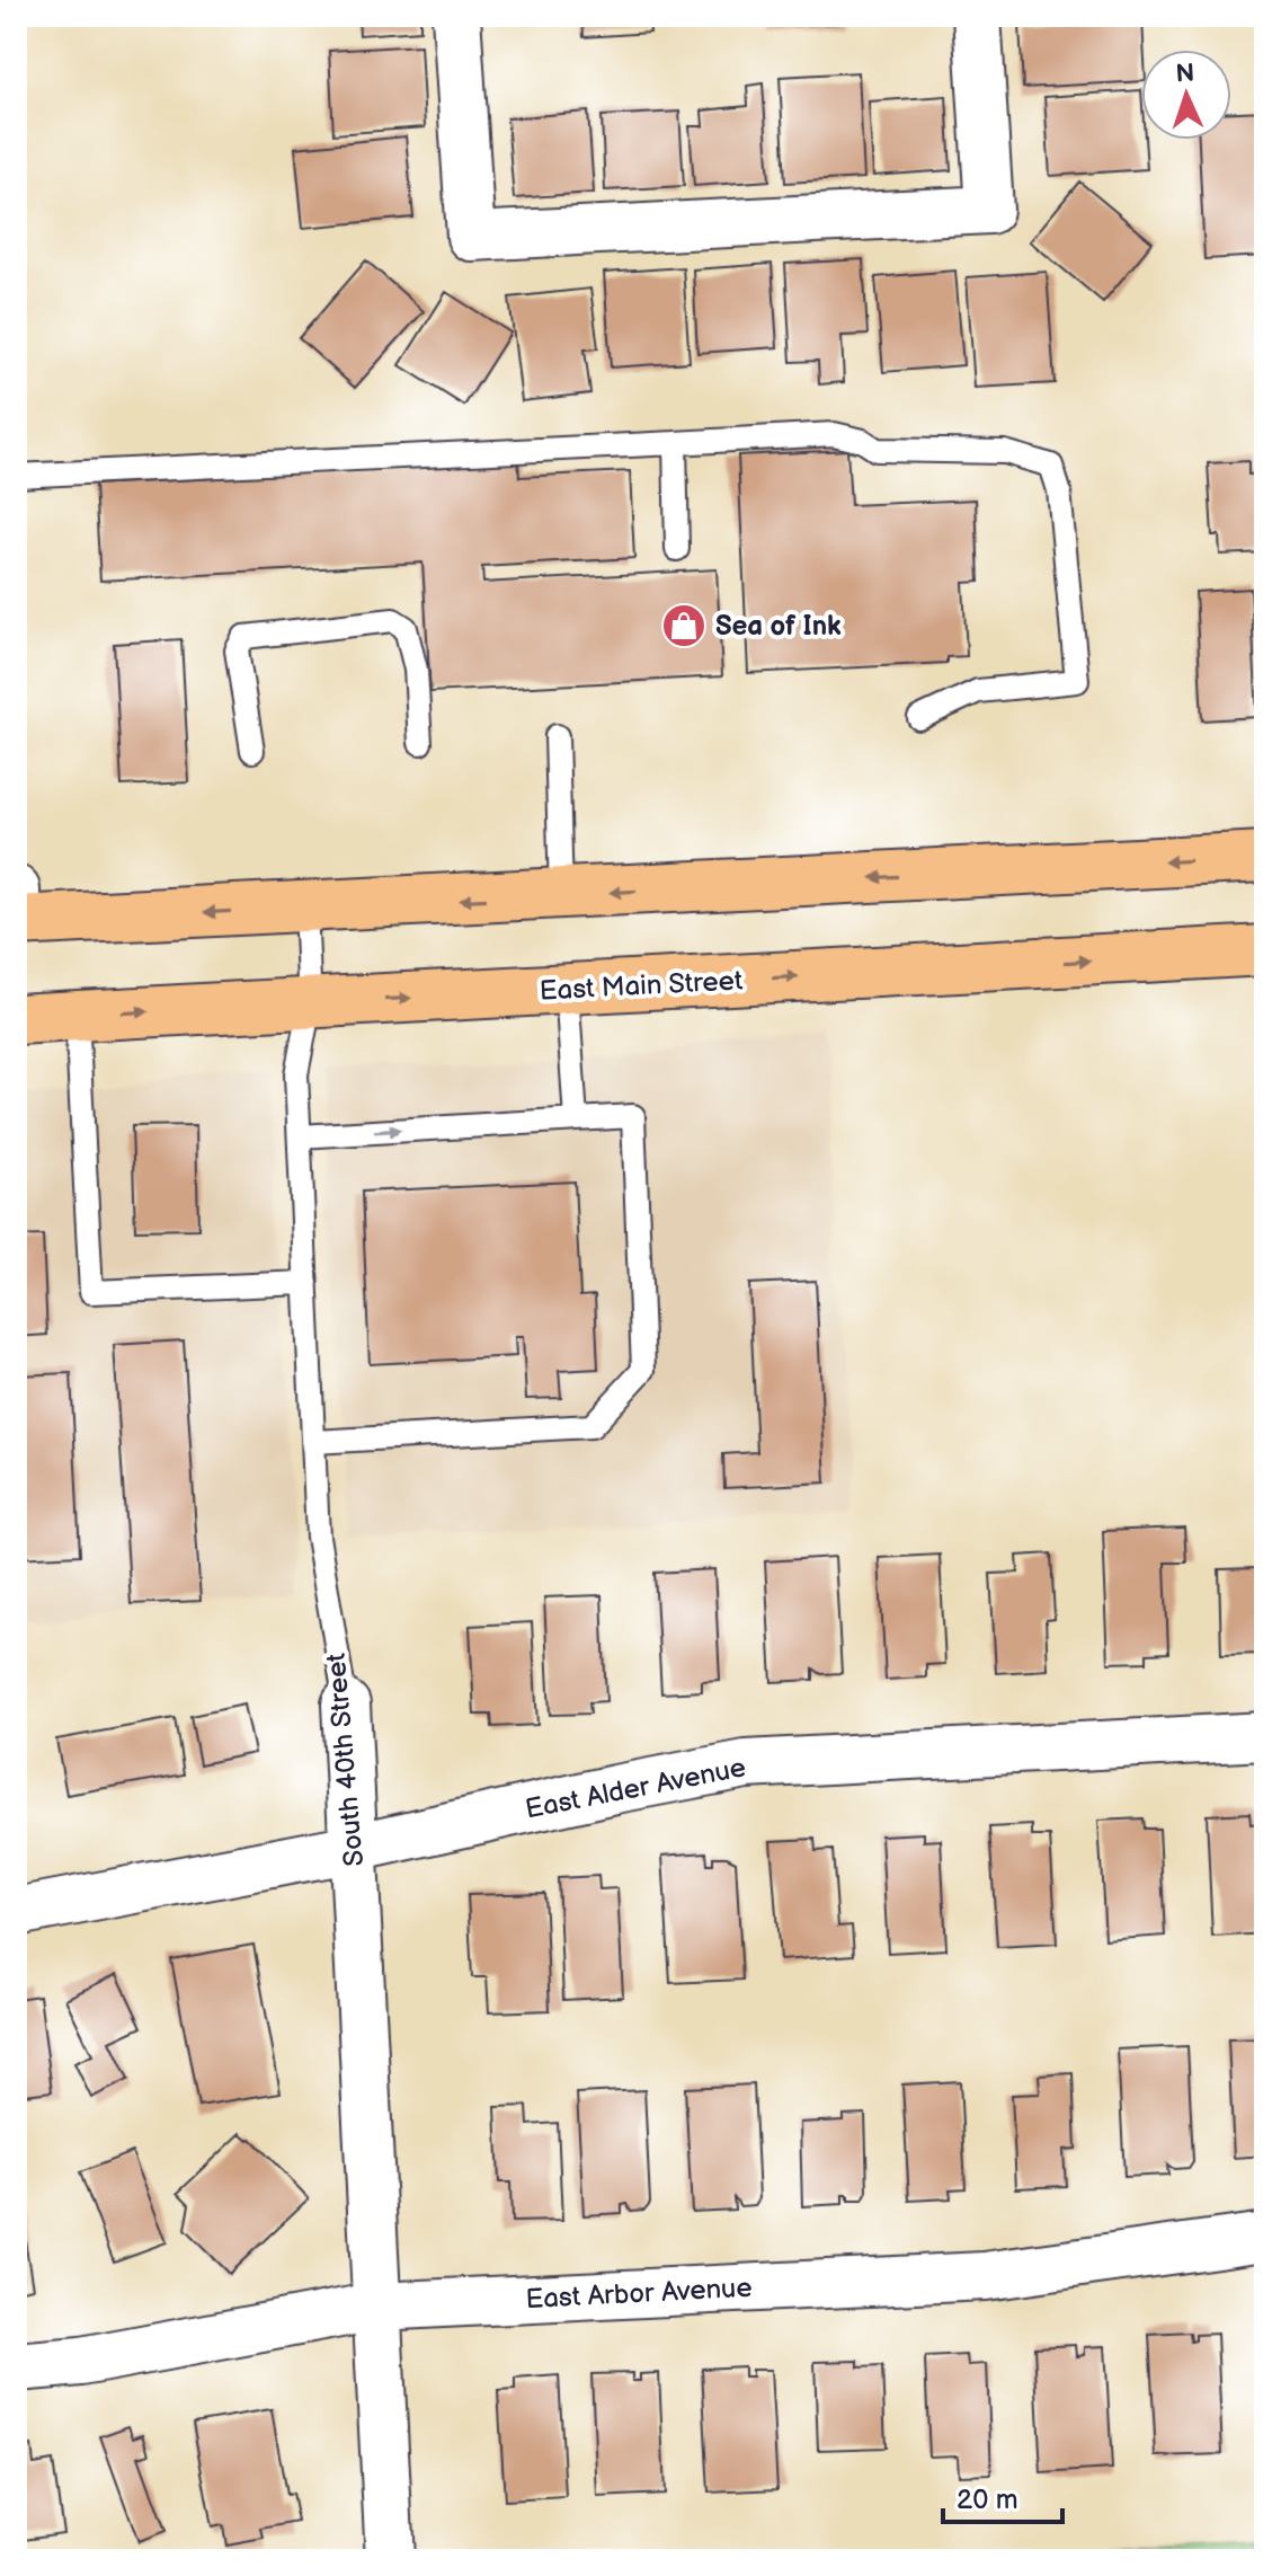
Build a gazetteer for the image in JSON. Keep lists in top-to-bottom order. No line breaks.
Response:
{"streets":{"main road":["East Main Street"],"street":["South 40th Street","East Alder Avenue","East Arbor Avenue"]},"crossings":[["East Main Street","South 40th Street"],["South 40th Street","East Alder Avenue"],["South 40th Street","East Arbor Avenue"]],"places":{"shop":["Sea of Ink"]},"scale_bar":"20 m","north":"top"}
